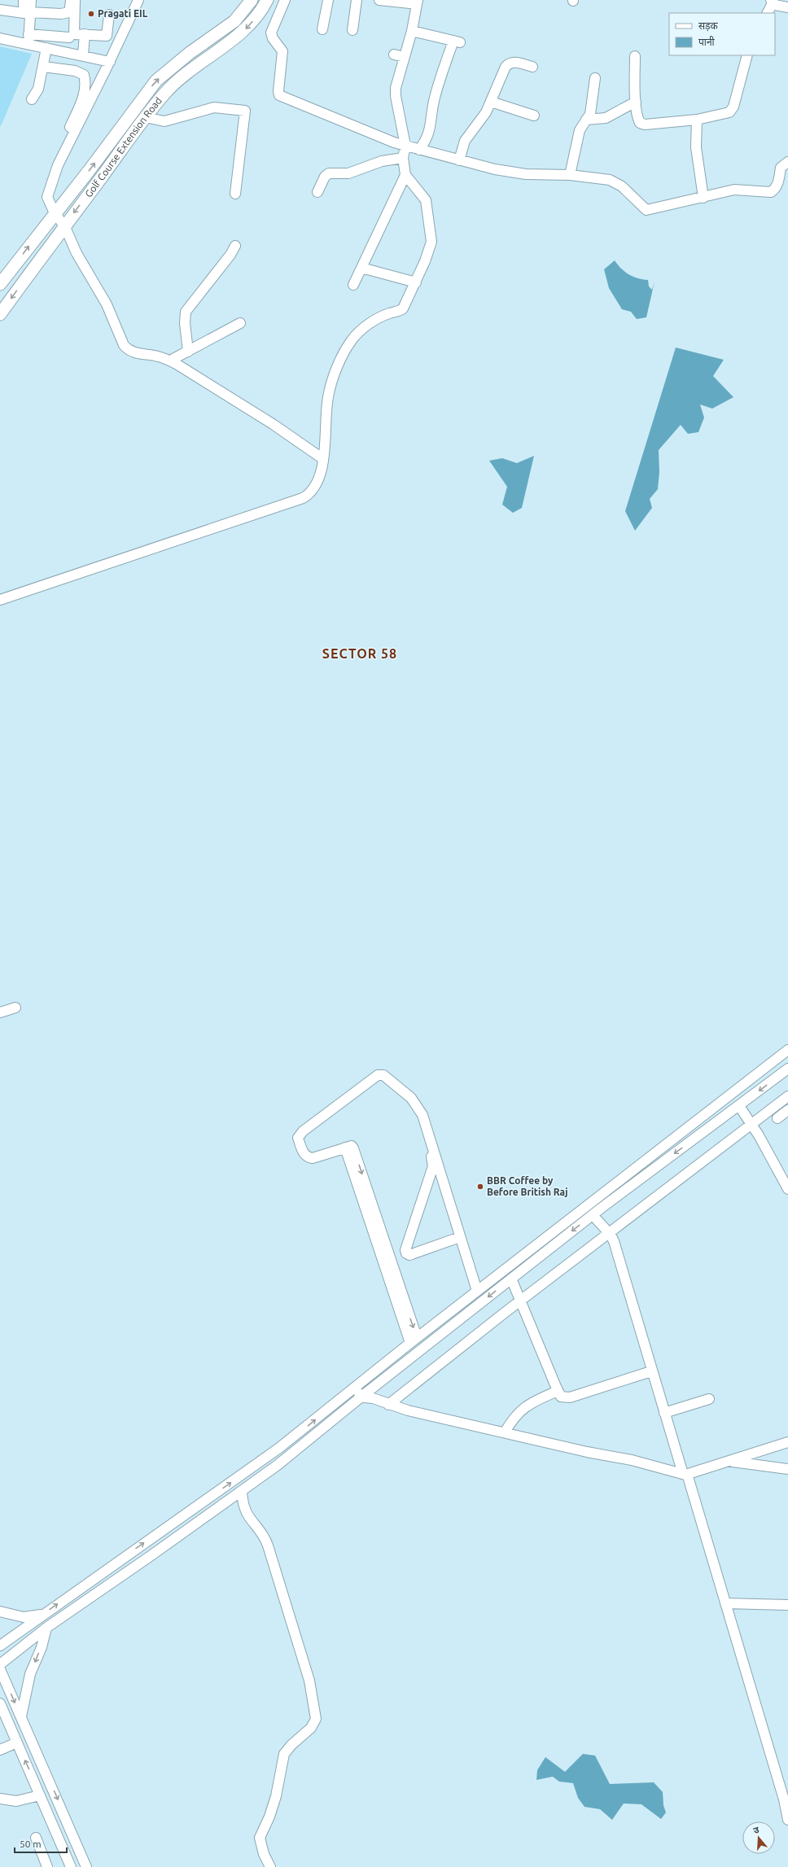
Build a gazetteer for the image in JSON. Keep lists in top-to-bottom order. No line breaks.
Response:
{"streets":{"main road":["Golf Course Extension Road"]},"districts":["SECTOR 58"],"places":["Pragati EIL","BBR Coffee by Before British Raj"],"legend":["सड़क","पानी"],"scale_bar":"50 m","north":"top"}
